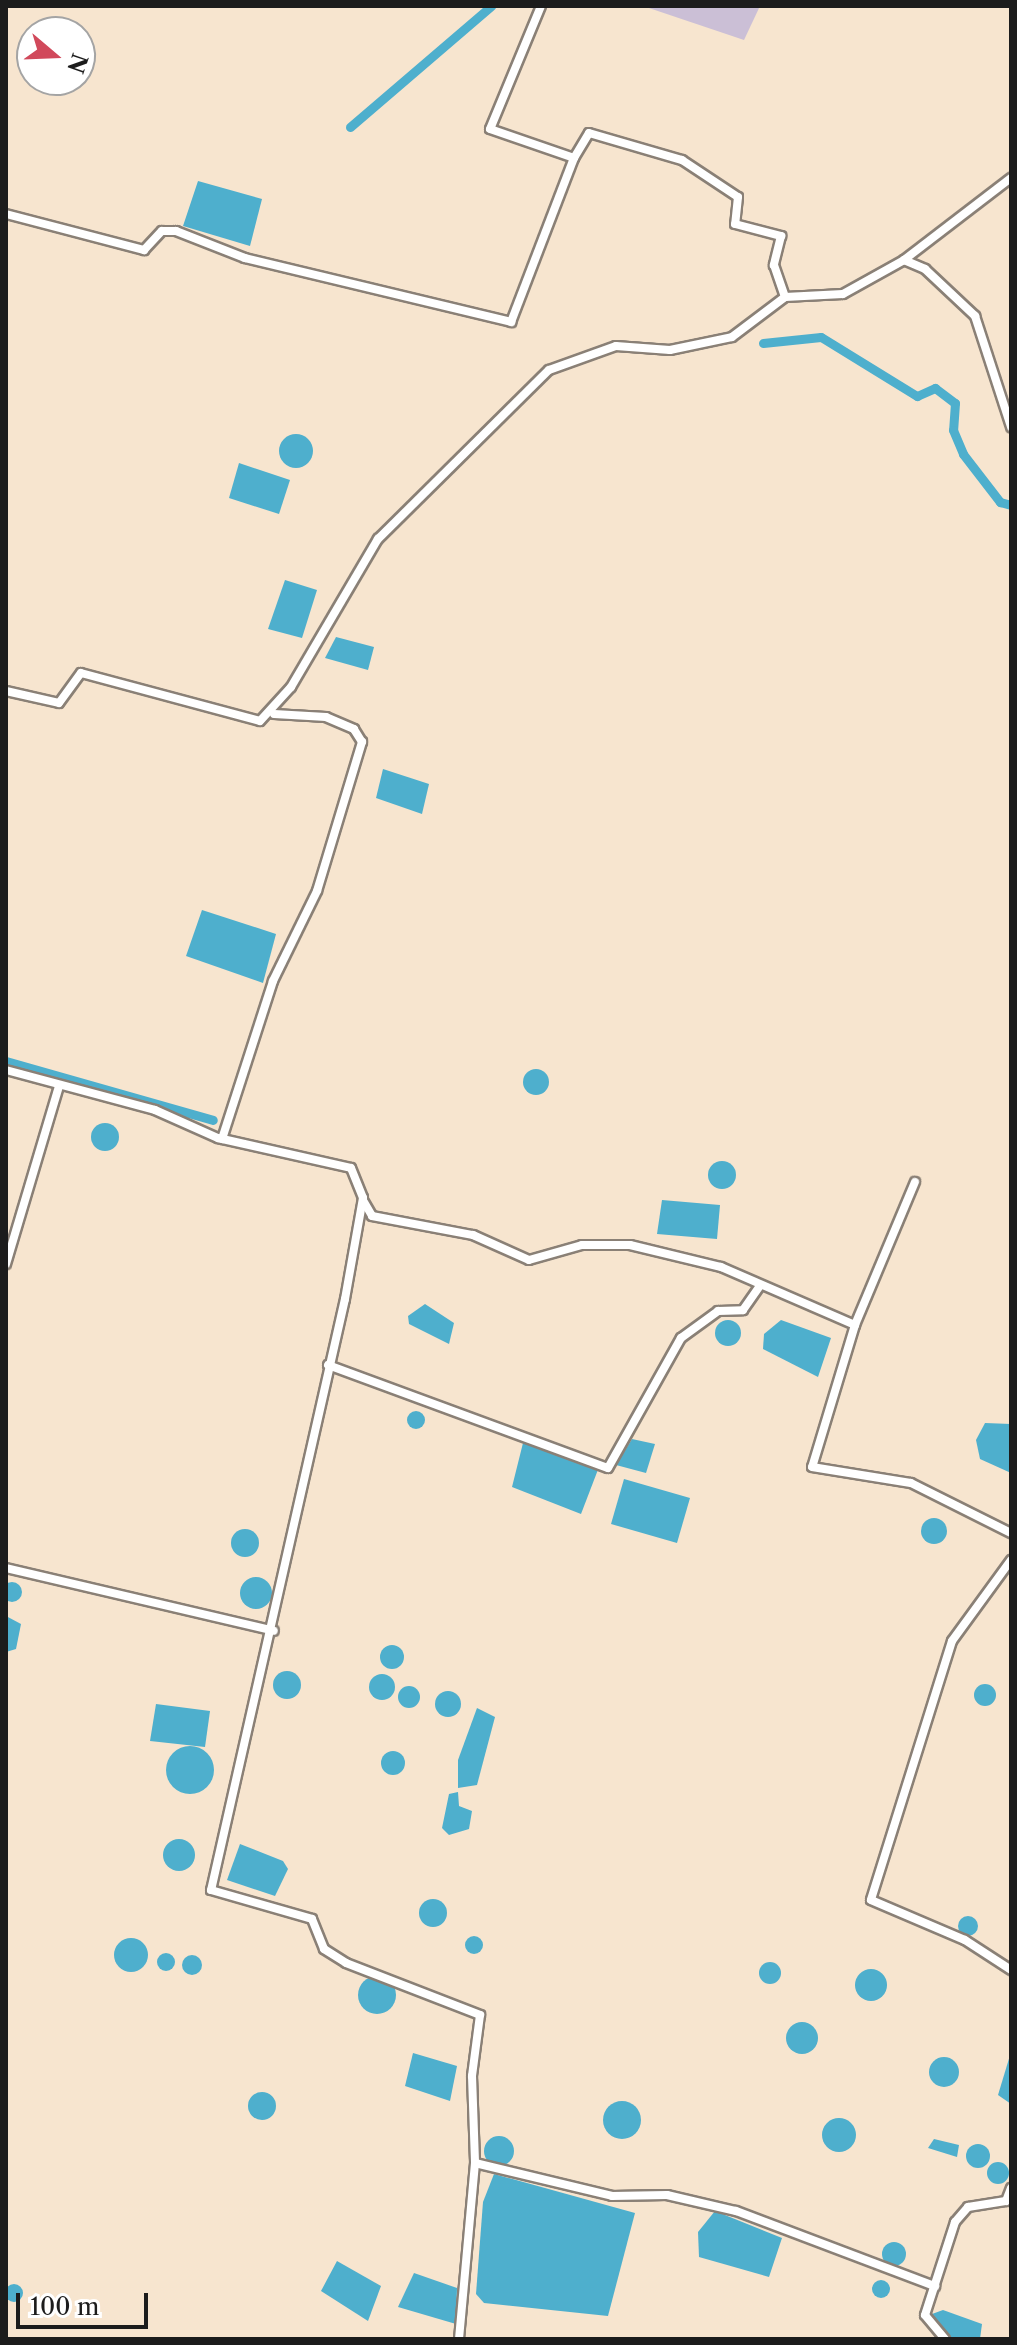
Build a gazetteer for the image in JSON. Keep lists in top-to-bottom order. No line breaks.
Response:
{"scale_bar":"100 m","north":"right"}
